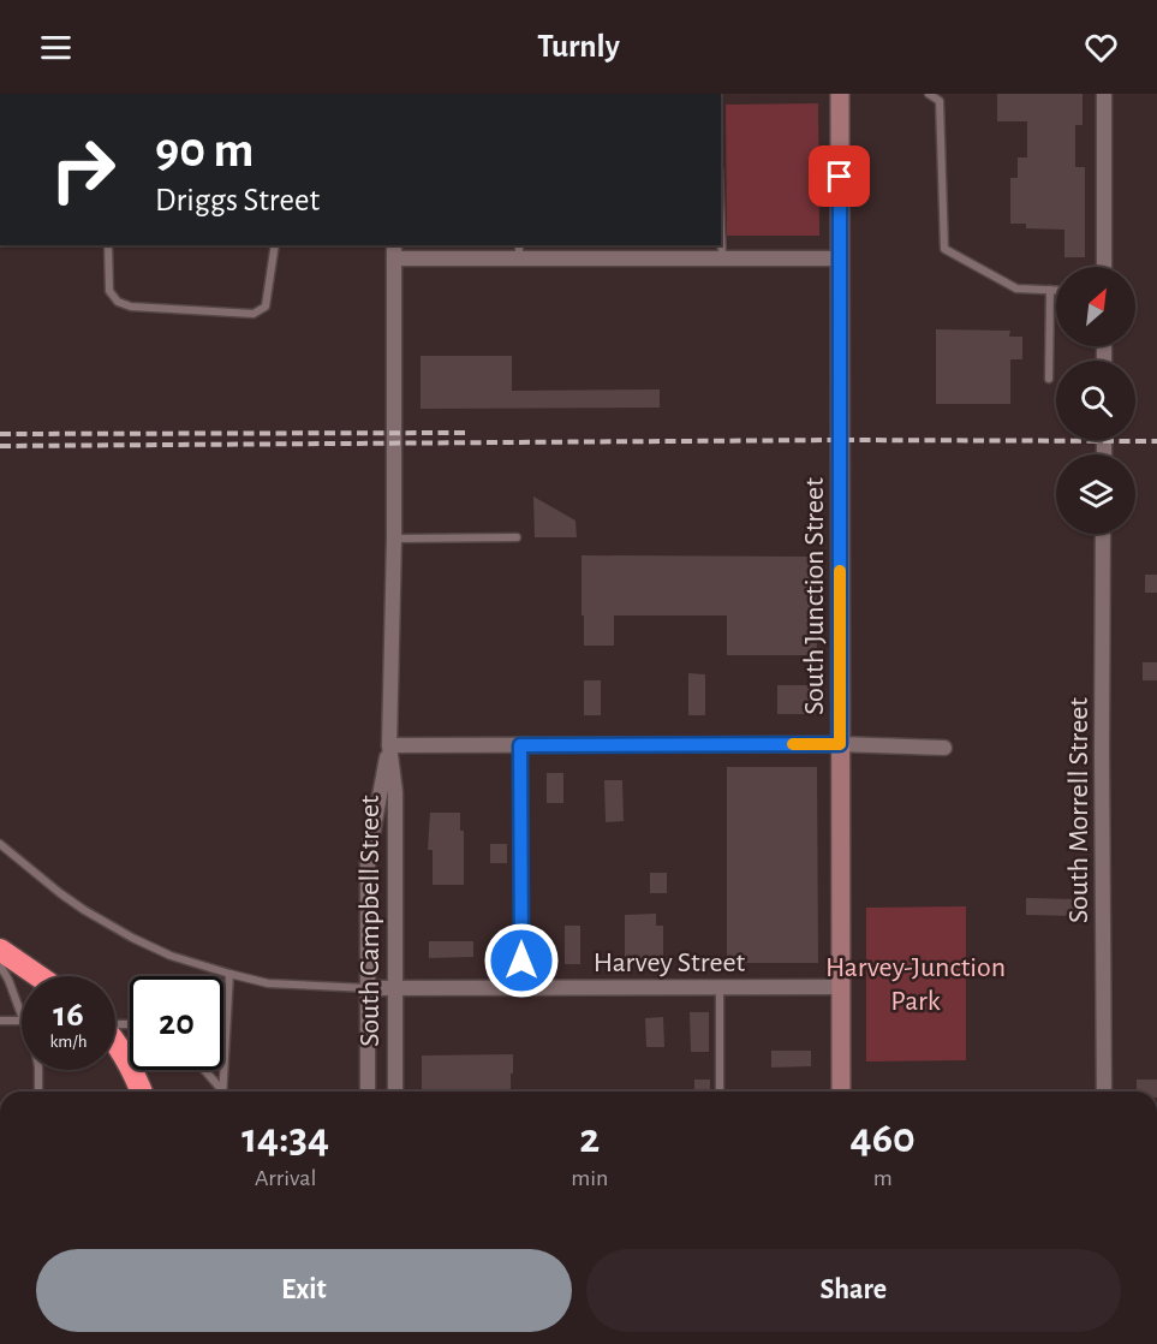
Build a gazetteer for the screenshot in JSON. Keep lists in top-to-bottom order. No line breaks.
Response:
{"streets":{"street":["South Junction Street","South Morrell Street","South Campbell Street","Harvey Street"]},"crossings":[["South Junction Street","Harvey Street"],["South Campbell Street","Harvey Street"]],"parks":["Harvey-Junction Park"],"north":"top right","page":{"header":"Turnly","turn":["90 m","Driggs Street"],"speed":"16 km/h","limit":"20","eta":["14:34","Arrival","2","min","460","m"],"buttons":["Exit","Share"]}}
